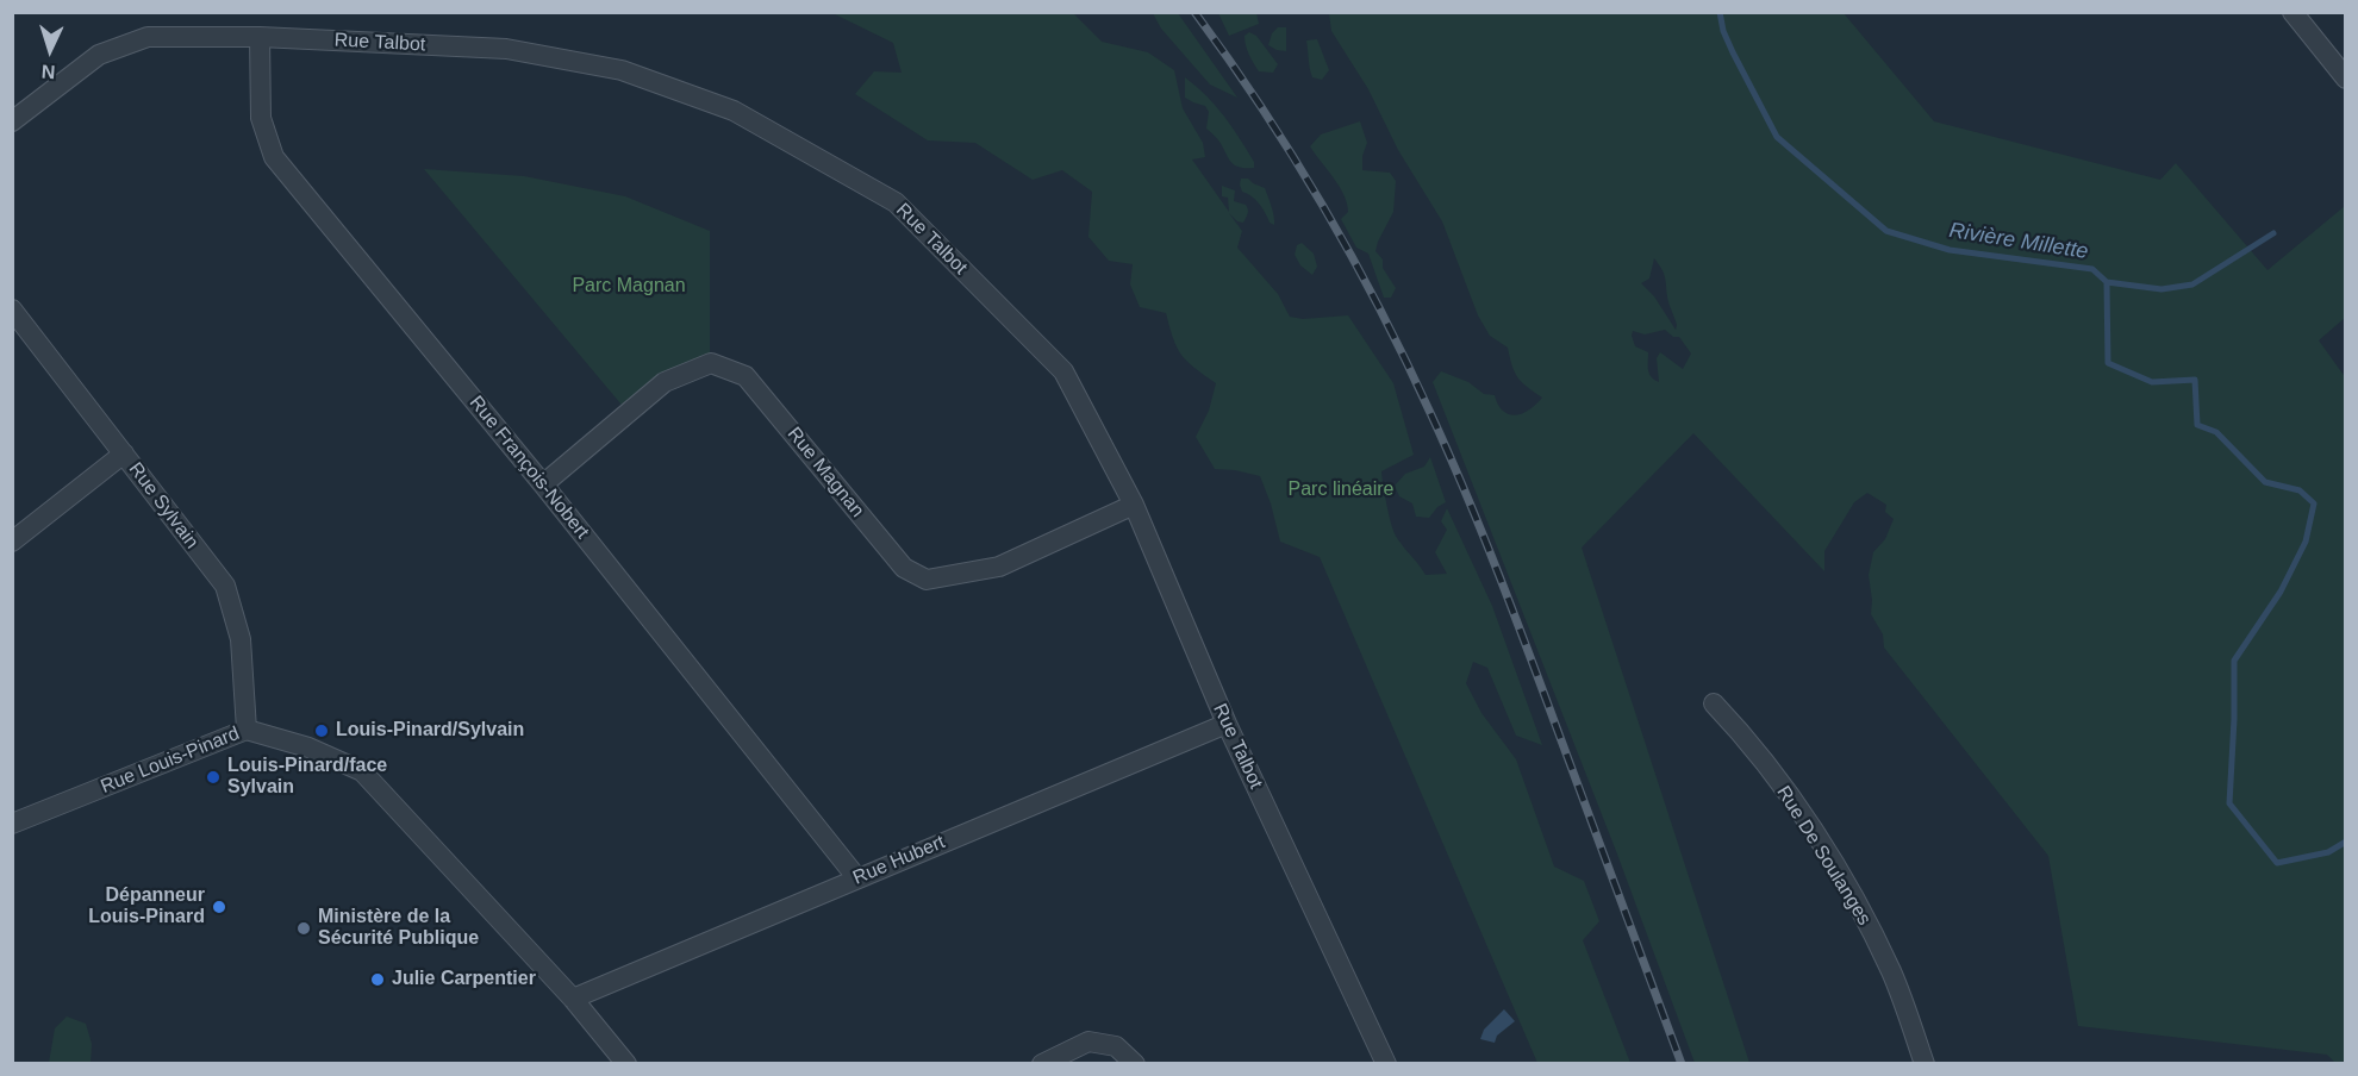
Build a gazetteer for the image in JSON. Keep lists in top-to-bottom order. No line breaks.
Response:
{"streets":{"street":["Rue Talbot","Rue François-Nobert","Rue Magnan","Rue Sylvain","Rue Louis-Pinard","Rue De Soulanges","Rue Hubert"]},"crossings":[["Rue Talbot","Rue François-Nobert"],["Rue Talbot","Rue Magnan"],["Rue Talbot","Rue Hubert"],["Rue François-Nobert","Rue Magnan"],["Rue François-Nobert","Rue Hubert"],["Rue Sylvain","Rue Louis-Pinard"],["Rue Louis-Pinard","Rue Hubert"]],"water":["Rivière Millette"],"parks":["Parc Magnan","Parc linéaire"],"places":["Louis-Pinard/Sylvain","Louis-Pinard/face Sylvain","Dépanneur Louis-Pinard","Ministère de la Sécurité Publique","Julie Carpentier"],"north":"bottom"}
